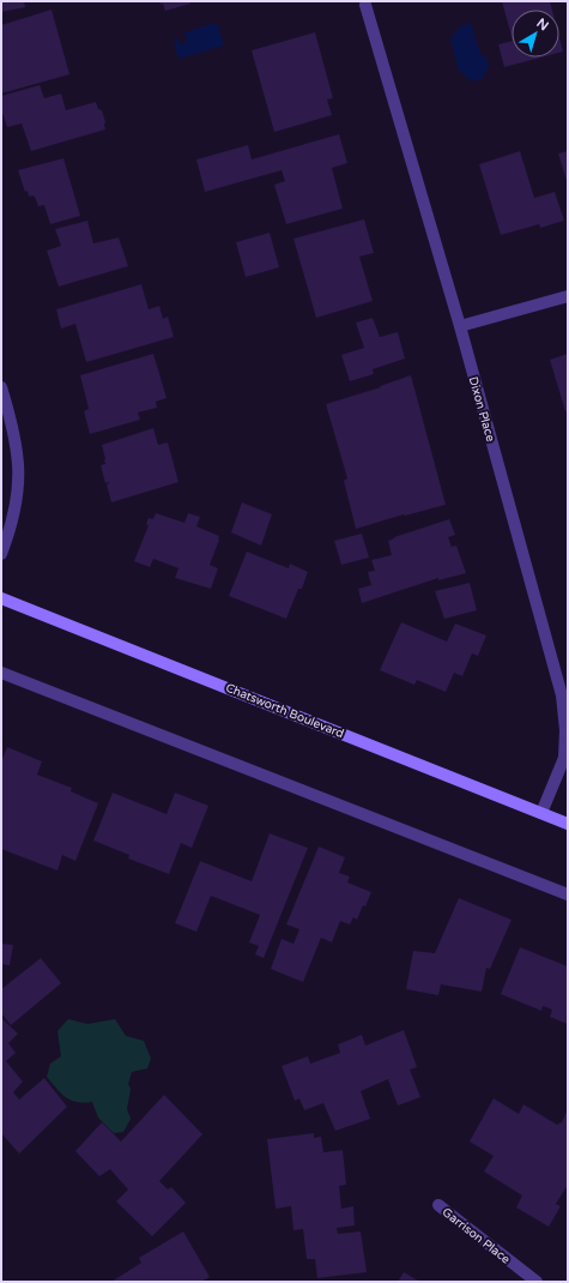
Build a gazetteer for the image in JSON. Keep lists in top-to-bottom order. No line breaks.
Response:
{"streets":{"main road":["Chatsworth Boulevard"],"street":["Dixon Place","Garrison Place"]},"crossings":[["Dixon Place","Chatsworth Boulevard"]],"north":"top right"}
